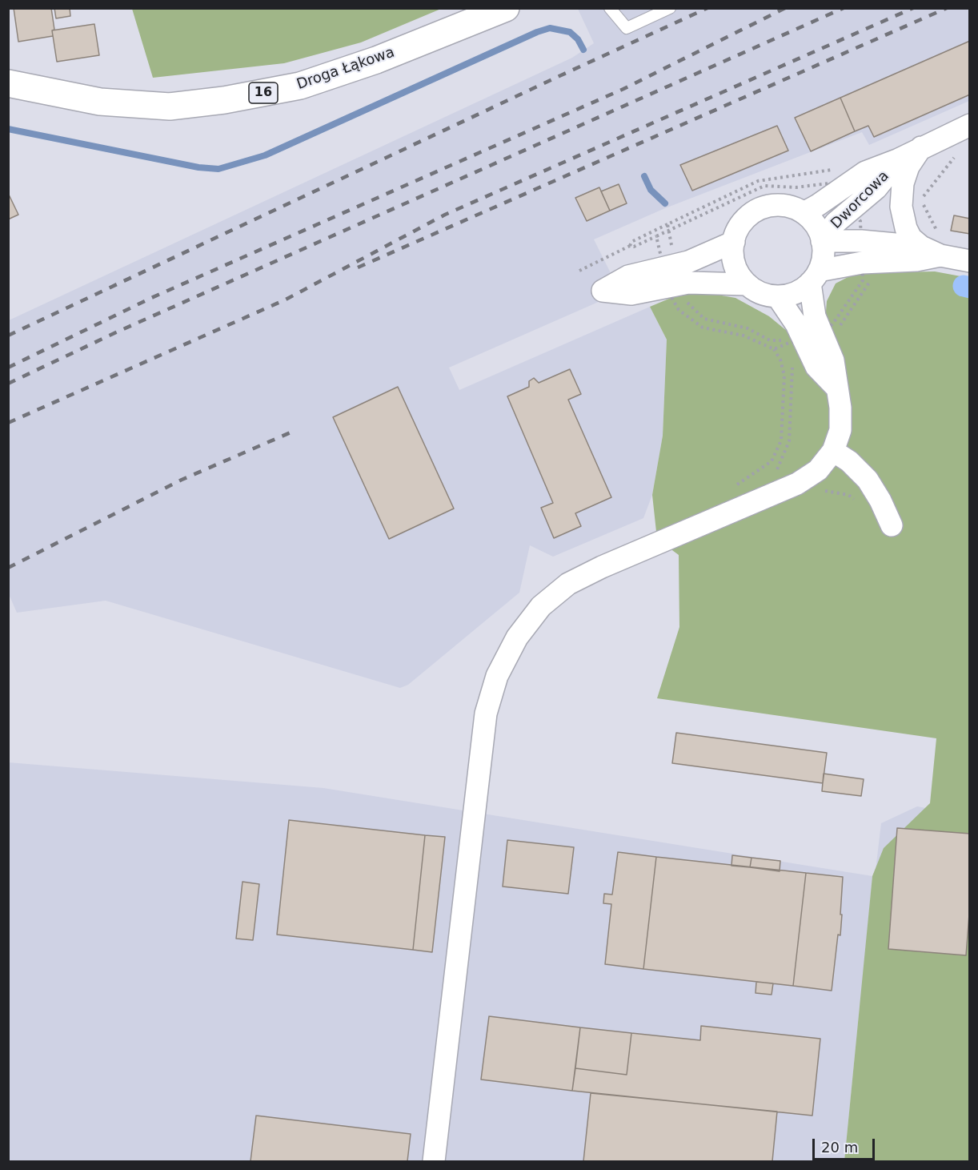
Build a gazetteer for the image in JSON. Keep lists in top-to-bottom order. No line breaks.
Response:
{"streets":{"main road":["Droga Łąkowa","16"],"street":["Dworcowa"]},"scale_bar":"20 m"}
